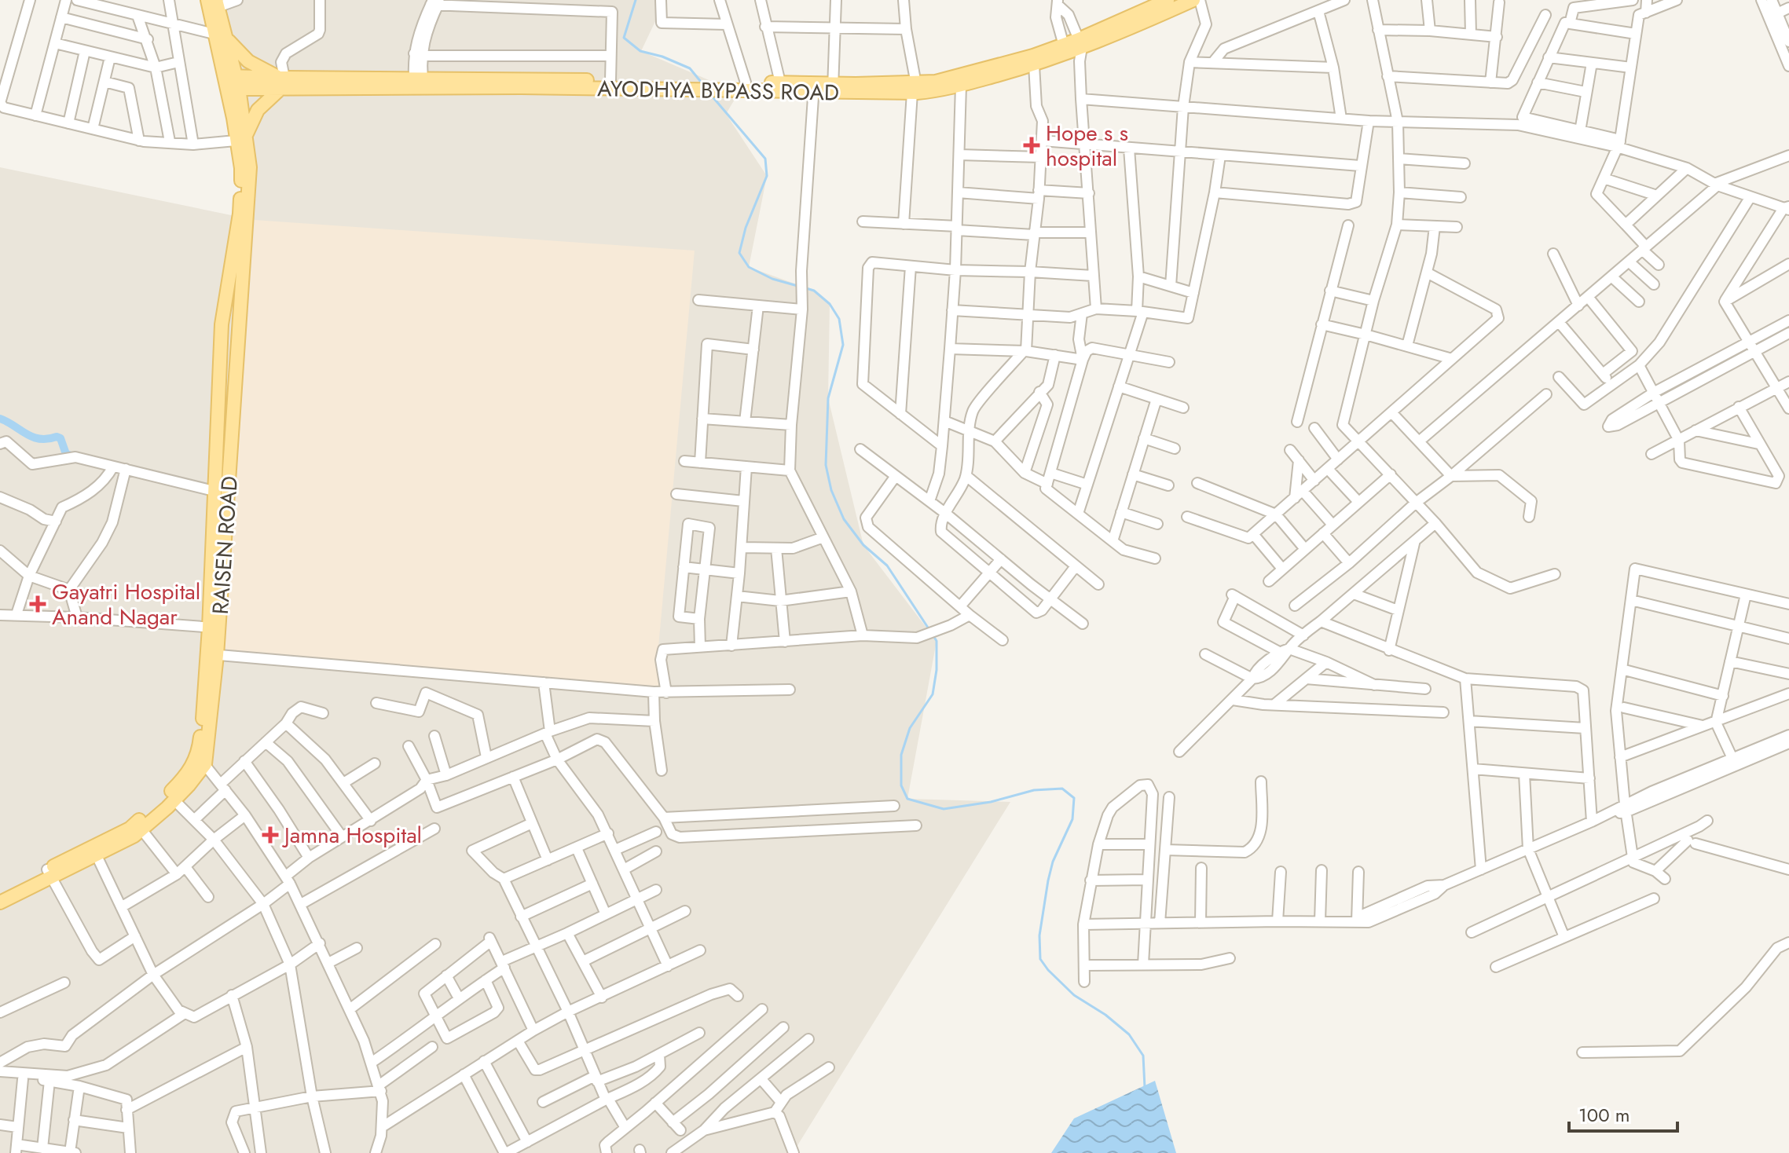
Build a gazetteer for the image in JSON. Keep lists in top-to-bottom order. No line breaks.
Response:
{"streets":{"main road":["AYODHYA BYPASS ROAD","RAISEN ROAD"]},"crossings":[["AYODHYA BYPASS ROAD","RAISEN ROAD"]],"places":{"health":["Hope s s hospital","Gayatri Hospital Anand Nagar","Jamna Hospital"]},"scale_bar":"100 m"}
